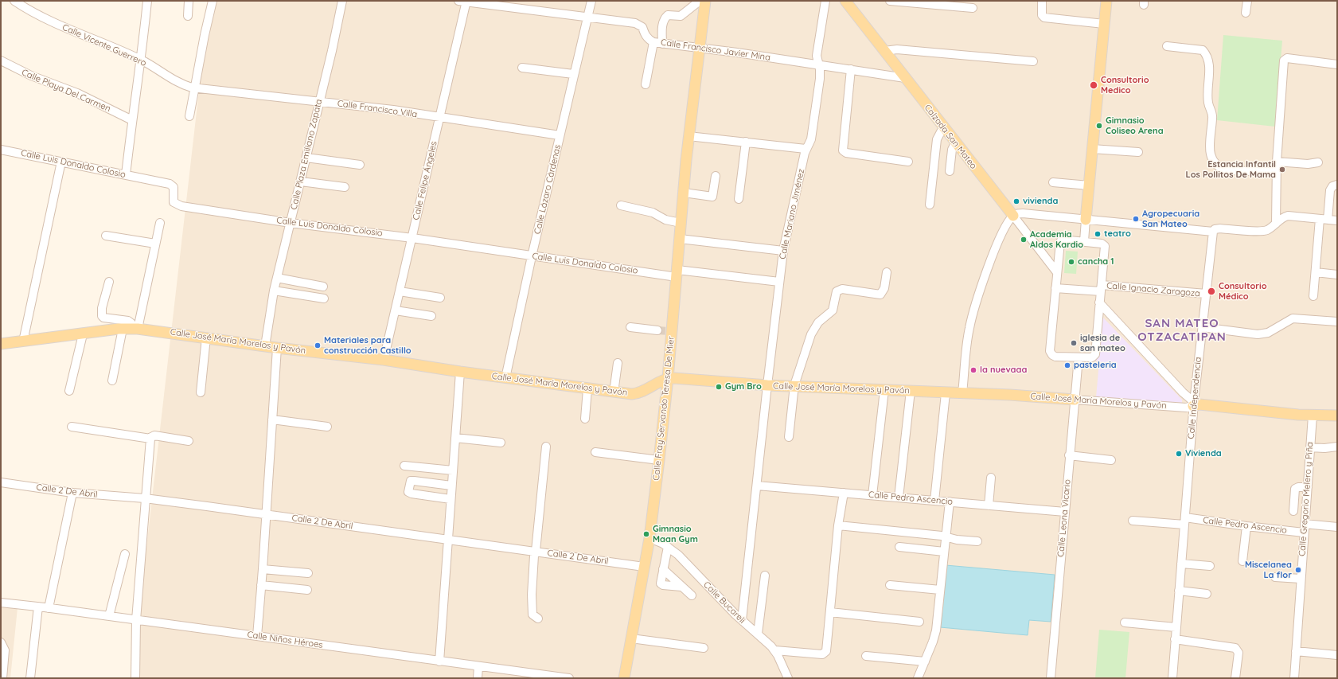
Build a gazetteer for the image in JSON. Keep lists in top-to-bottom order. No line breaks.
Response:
{"streets":{"main road":["Calzada San Mateo","Calle José María Morelos y Pavón","Calle Fray Servando Teresa De Mier"],"street":["Calle Vicente Guerrero","Calle Francisco Javier Mina","Calle Playa Del Carmen","Calle Francisco Villa","Calle Plaza Emiliano Zapata","Calle Luis Donaldo Colosio","Calle Felipe Ángeles","Calle Lázaro Cárdenas","Calle Mariano Jiménez","Calle Ignacio Zaragoza","Calle Independencia","Calle 2 De Abril","Calle Pedro Ascencio","Calle Gregorio Melero y Piña","Calle Leona Vicario","Calle Bucareli","Calle Niños Héroes"]},"crossings":[["Calle Vicente Guerrero","Calle Francisco Villa"],["Calle Francisco Javier Mina","Calzada San Mateo"],["Calle Francisco Javier Mina","Calle Felipe Ángeles"],["Calle Francisco Javier Mina","Calle Lázaro Cárdenas"],["Calle Francisco Javier Mina","Calle Mariano Jiménez"],["Calle Francisco Javier Mina","Calle Fray Servando Teresa De Mier"],["Calle Francisco Villa","Calle Plaza Emiliano Zapata"],["Calle Francisco Villa","Calle Felipe Ángeles"],["Calle Francisco Villa","Calle Lázaro Cárdenas"],["Calle Plaza Emiliano Zapata","Calle Luis Donaldo Colosio"],["Calle Plaza Emiliano Zapata","Calle José María Morelos y Pavón"],["Calle Luis Donaldo Colosio","Calle Felipe Ángeles"],["Calle Luis Donaldo Colosio","Calle Lázaro Cárdenas"],["Calle Luis Donaldo Colosio","Calle Mariano Jiménez"],["Calle Luis Donaldo Colosio","Calle Fray Servando Teresa De Mier"],["Calle Felipe Ángeles","Calle José María Morelos y Pavón"],["Calle Lázaro Cárdenas","Calle José María Morelos y Pavón"],["Calle Mariano Jiménez","Calle José María Morelos y Pavón"],["Calle Mariano Jiménez","Calle Pedro Ascencio"],["Calle Mariano Jiménez","Calle Bucareli"],["Calle Ignacio Zaragoza","Calle Independencia"],["Calle José María Morelos y Pavón","Calle Independencia"],["Calle José María Morelos y Pavón","Calle Fray Servando Teresa De Mier"],["Calle José María Morelos y Pavón","Calle Leona Vicario"],["Calle Independencia","Calle Pedro Ascencio"],["Calle Fray Servando Teresa De Mier","Calle 2 De Abril"],["Calle Fray Servando Teresa De Mier","Calle Bucareli"],["Calle Pedro Ascencio","Calle Gregorio Melero y Piña"],["Calle Pedro Ascencio","Calle Leona Vicario"]],"districts":["SAN MATEO OTZACATIPAN"],"places":["Consultorio Medico","Gimnasio Coliseo Arena","Estancia Infantil Los Pollitos De Mama","vivienda","Agropecuaria San Mateo","teatro","Academia Aldos Kardio","cancha 1","Consultorio Médico","iglesia de san mateo","Materiales para construcción Castillo","pasteleria","la nuevaaa","Gym Bro","Vivienda","Gimnasio Maan Gym","Miscelanea La flor"]}
